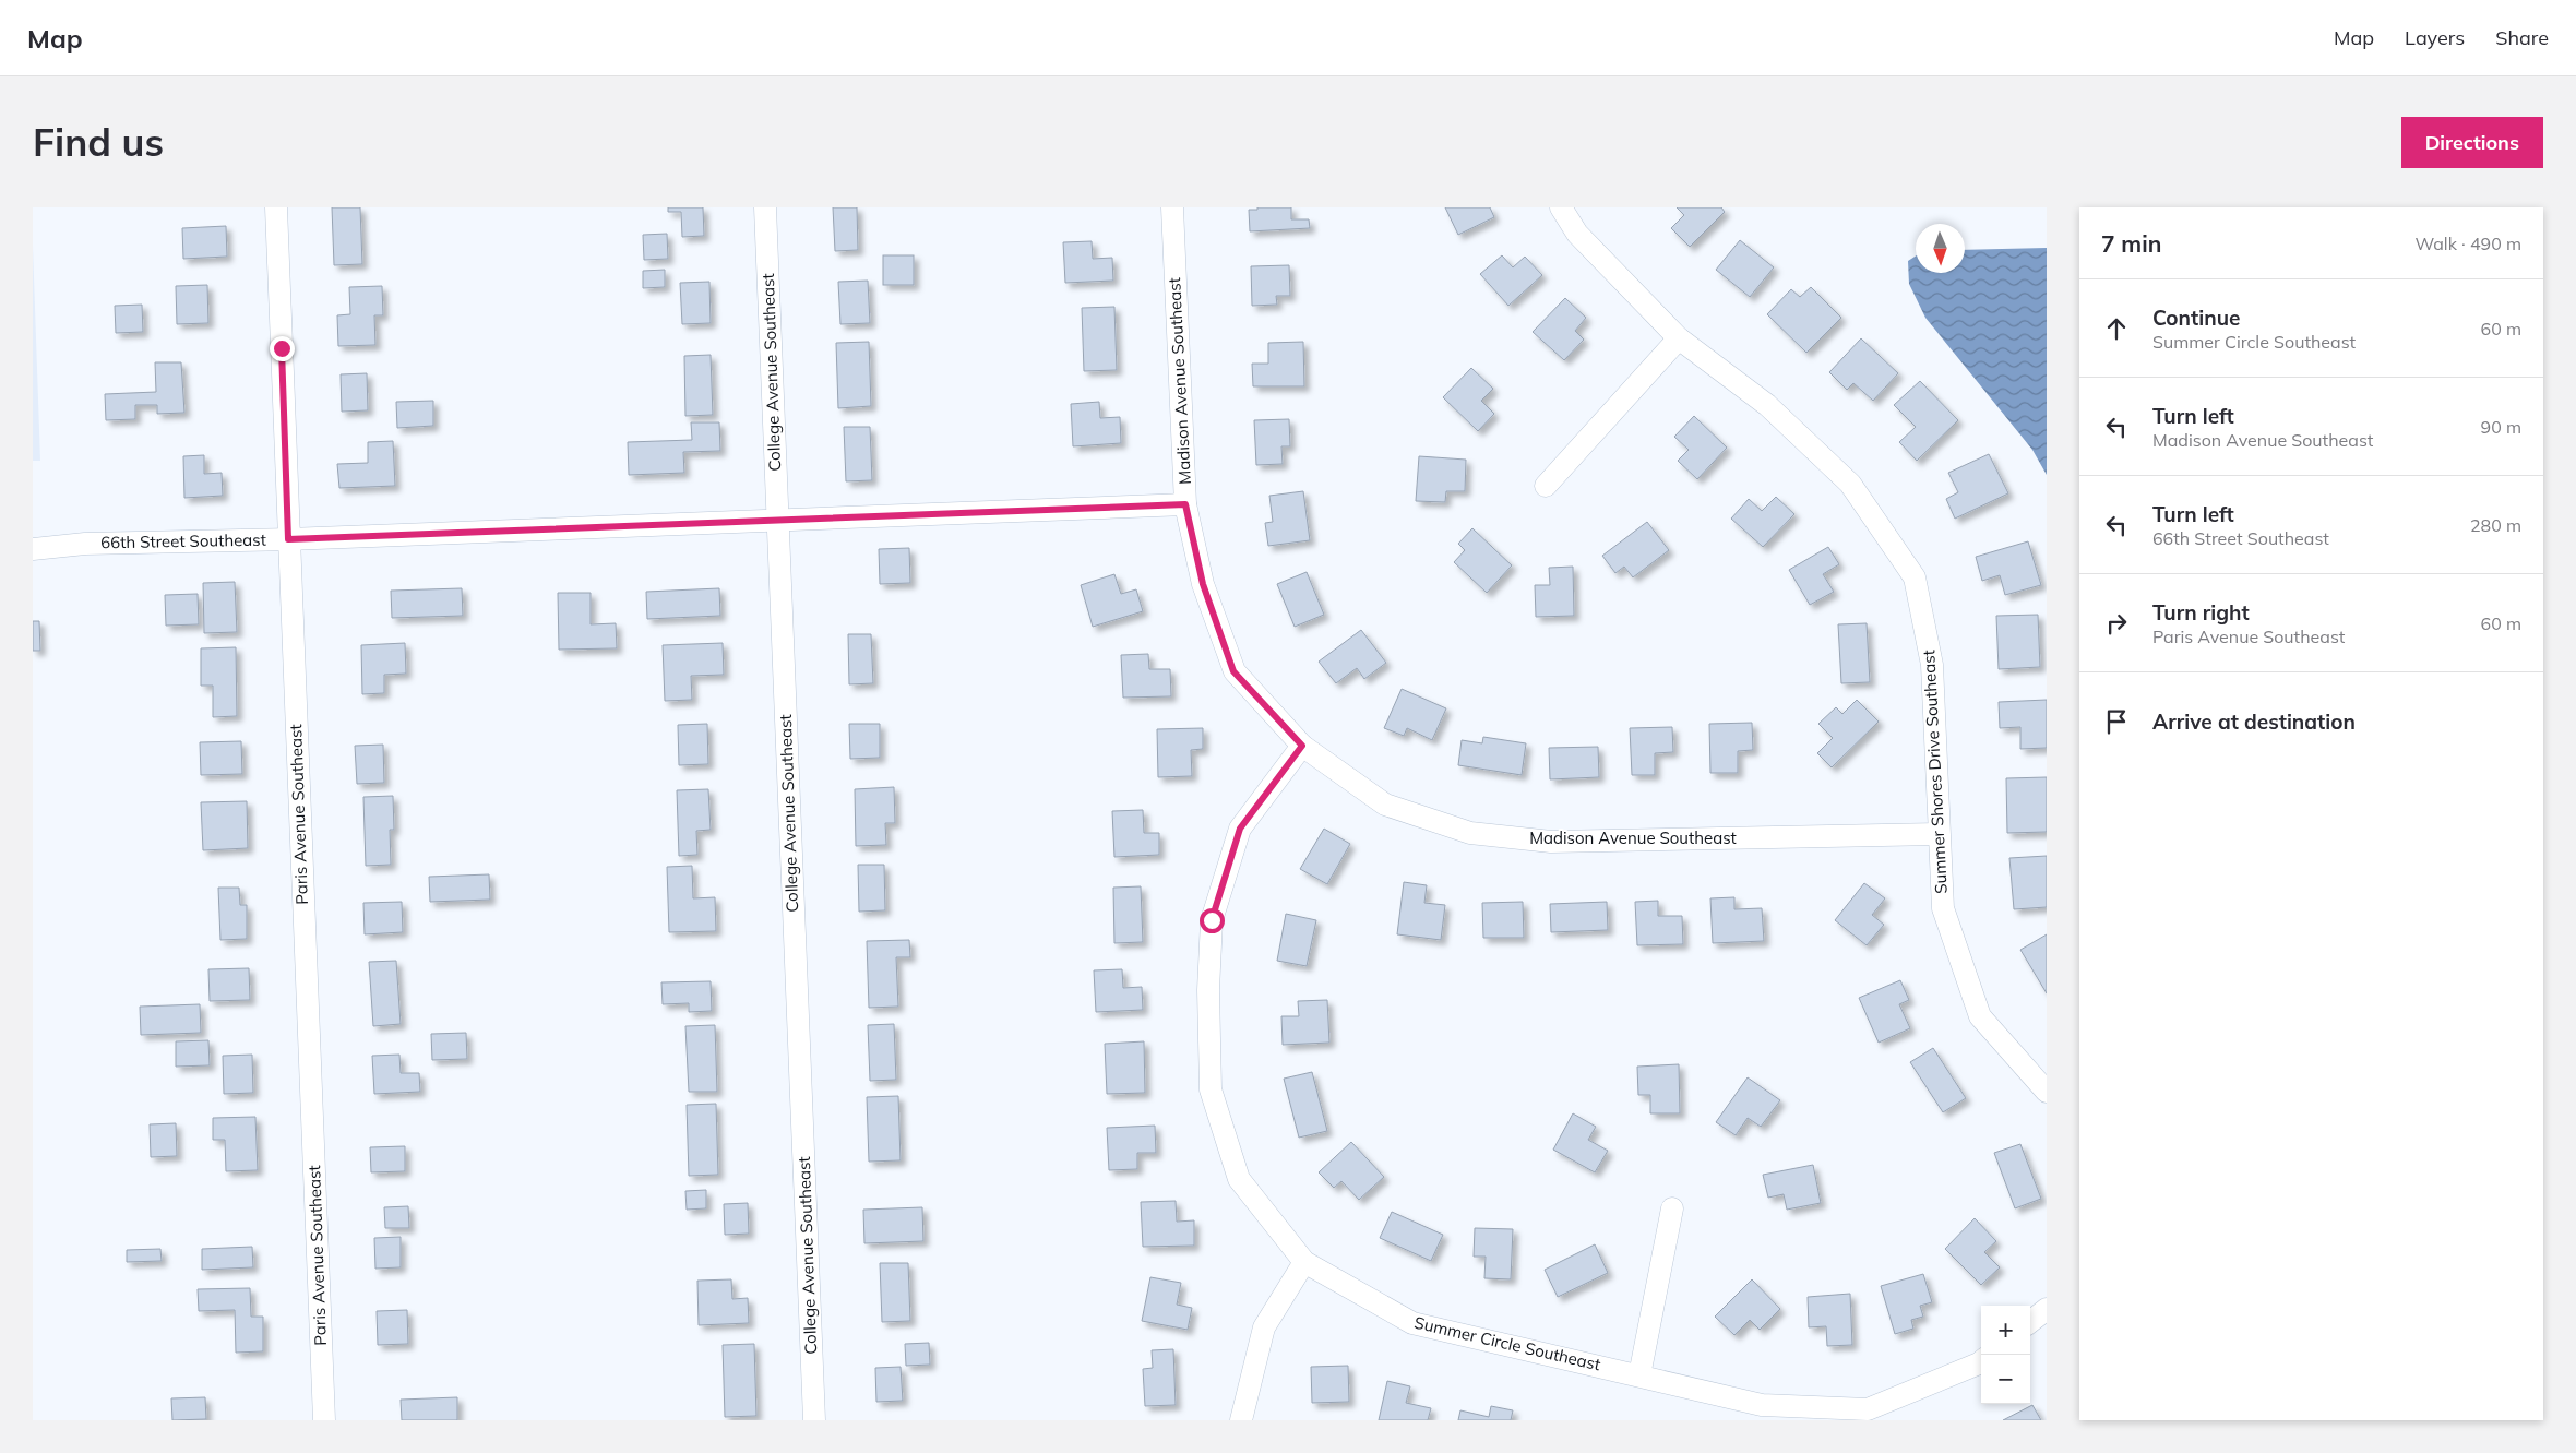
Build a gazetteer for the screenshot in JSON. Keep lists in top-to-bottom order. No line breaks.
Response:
{"streets":{"street":["College Avenue Southeast","Madison Avenue Southeast","66th Street Southeast","Summer Shores Drive Southeast","Paris Avenue Southeast","Summer Circle Southeast"]},"crossings":[["College Avenue Southeast","66th Street Southeast"],["Madison Avenue Southeast","66th Street Southeast"],["Madison Avenue Southeast","Summer Shores Drive Southeast"],["Madison Avenue Southeast","Summer Circle Southeast"],["66th Street Southeast","Paris Avenue Southeast"]],"north":"bottom","page":{"header":"Map","nav":["Map","Layers","Share"],"buttons":"Directions","title":"Find us","heading":["7 min","Walk · 490 m"],"list":[["Continue","Summer Circle Southeast","60 m"],["Turn left","Madison Avenue Southeast","90 m"],["Turn left","66th Street Southeast","280 m"],["Turn right","Paris Avenue Southeast","60 m"],"Arrive at destination"],"map_buttons":["+","−"]}}
